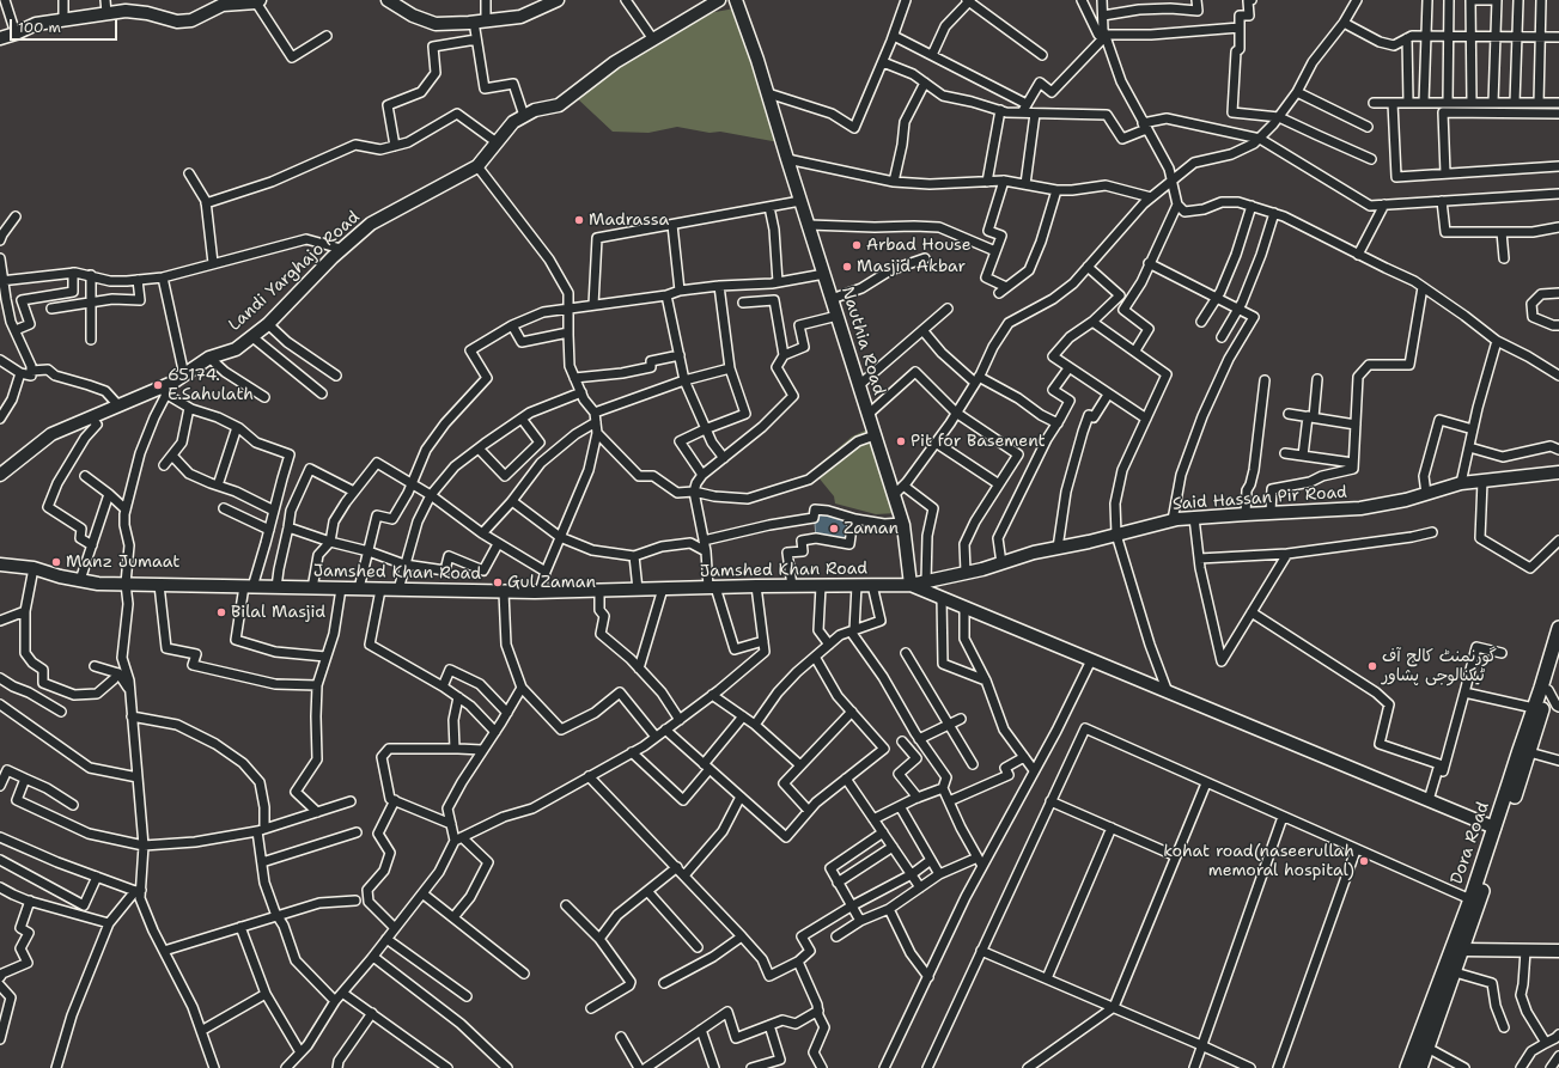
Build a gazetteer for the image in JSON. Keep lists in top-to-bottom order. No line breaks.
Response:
{"streets":{"main road":["Dora Road"],"street":["Landi Yarghajo Road","Nauthia Road","Said Hassan Pir Road","Jamshed Khan Road"]},"crossings":[["Nauthia Road","Said Hassan Pir Road"],["Nauthia Road","Jamshed Khan Road"],["Said Hassan Pir Road","Jamshed Khan Road"]],"places":["Madrassa","Arbad House","Masjid Akbar","65174. E.Sahulath","Pit for Basement","Zaman","Manz Jumaat","Gul Zaman","Bilal Masjid","گورنمنٹ کالج آف ٹیکنالوجی پشاور","kohat road(naseerullah memoral hospital)"],"scale_bar":"100 m"}
